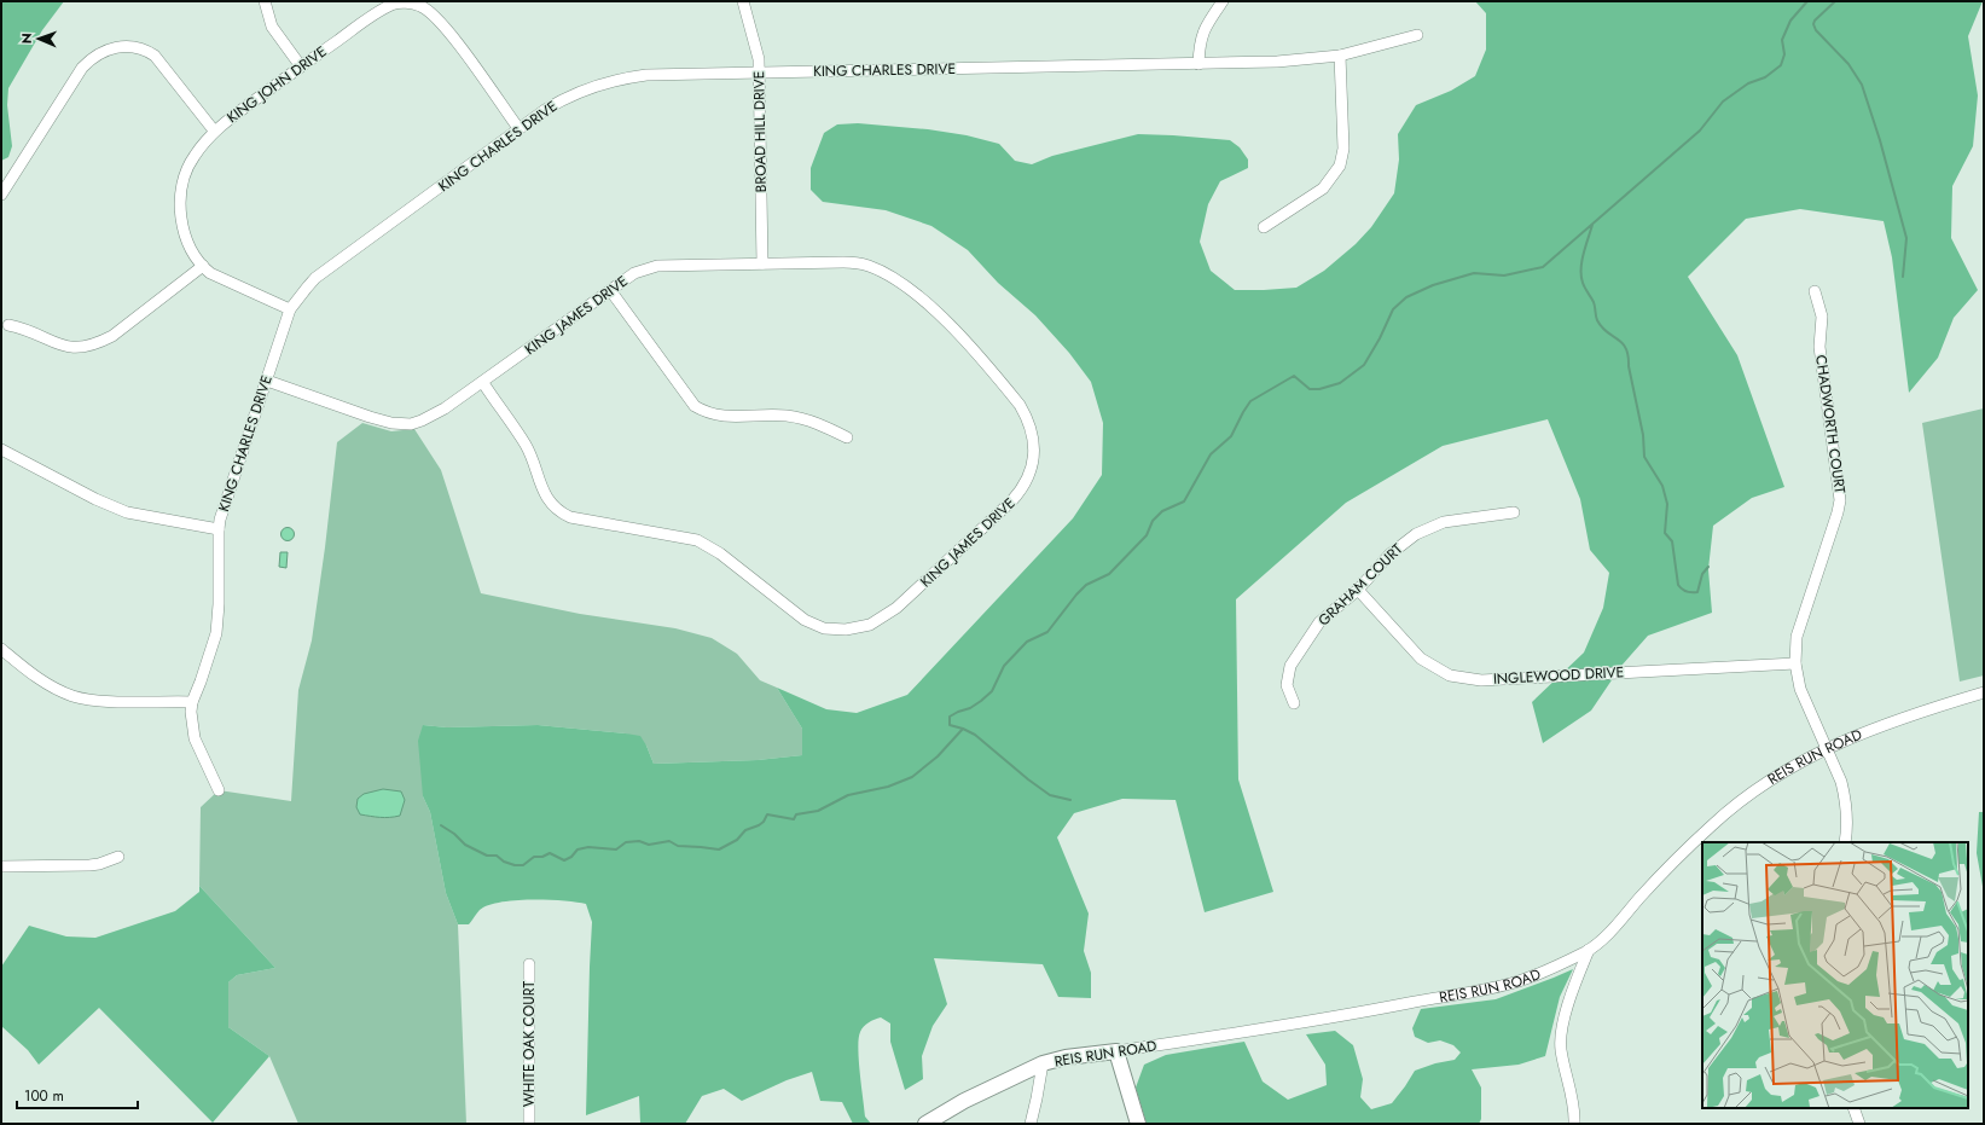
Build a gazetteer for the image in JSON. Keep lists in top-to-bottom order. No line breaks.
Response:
{"streets":{"main road":["REIS RUN ROAD"],"street":["KING CHARLES DRIVE","KING JOHN DRIVE","BROAD HILL DRIVE","KING JAMES DRIVE","CHADWORTH COURT","GRAHAM COURT","INGLEWOOD DRIVE","WHITE OAK COURT"]},"crossings":[["KING CHARLES DRIVE","KING JOHN DRIVE"],["KING CHARLES DRIVE","BROAD HILL DRIVE"],["KING CHARLES DRIVE","KING JAMES DRIVE"],["BROAD HILL DRIVE","KING JAMES DRIVE"],["CHADWORTH COURT","INGLEWOOD DRIVE"],["CHADWORTH COURT","REIS RUN ROAD"],["GRAHAM COURT","INGLEWOOD DRIVE"]],"scale_bar":"100 m","north":"left"}
